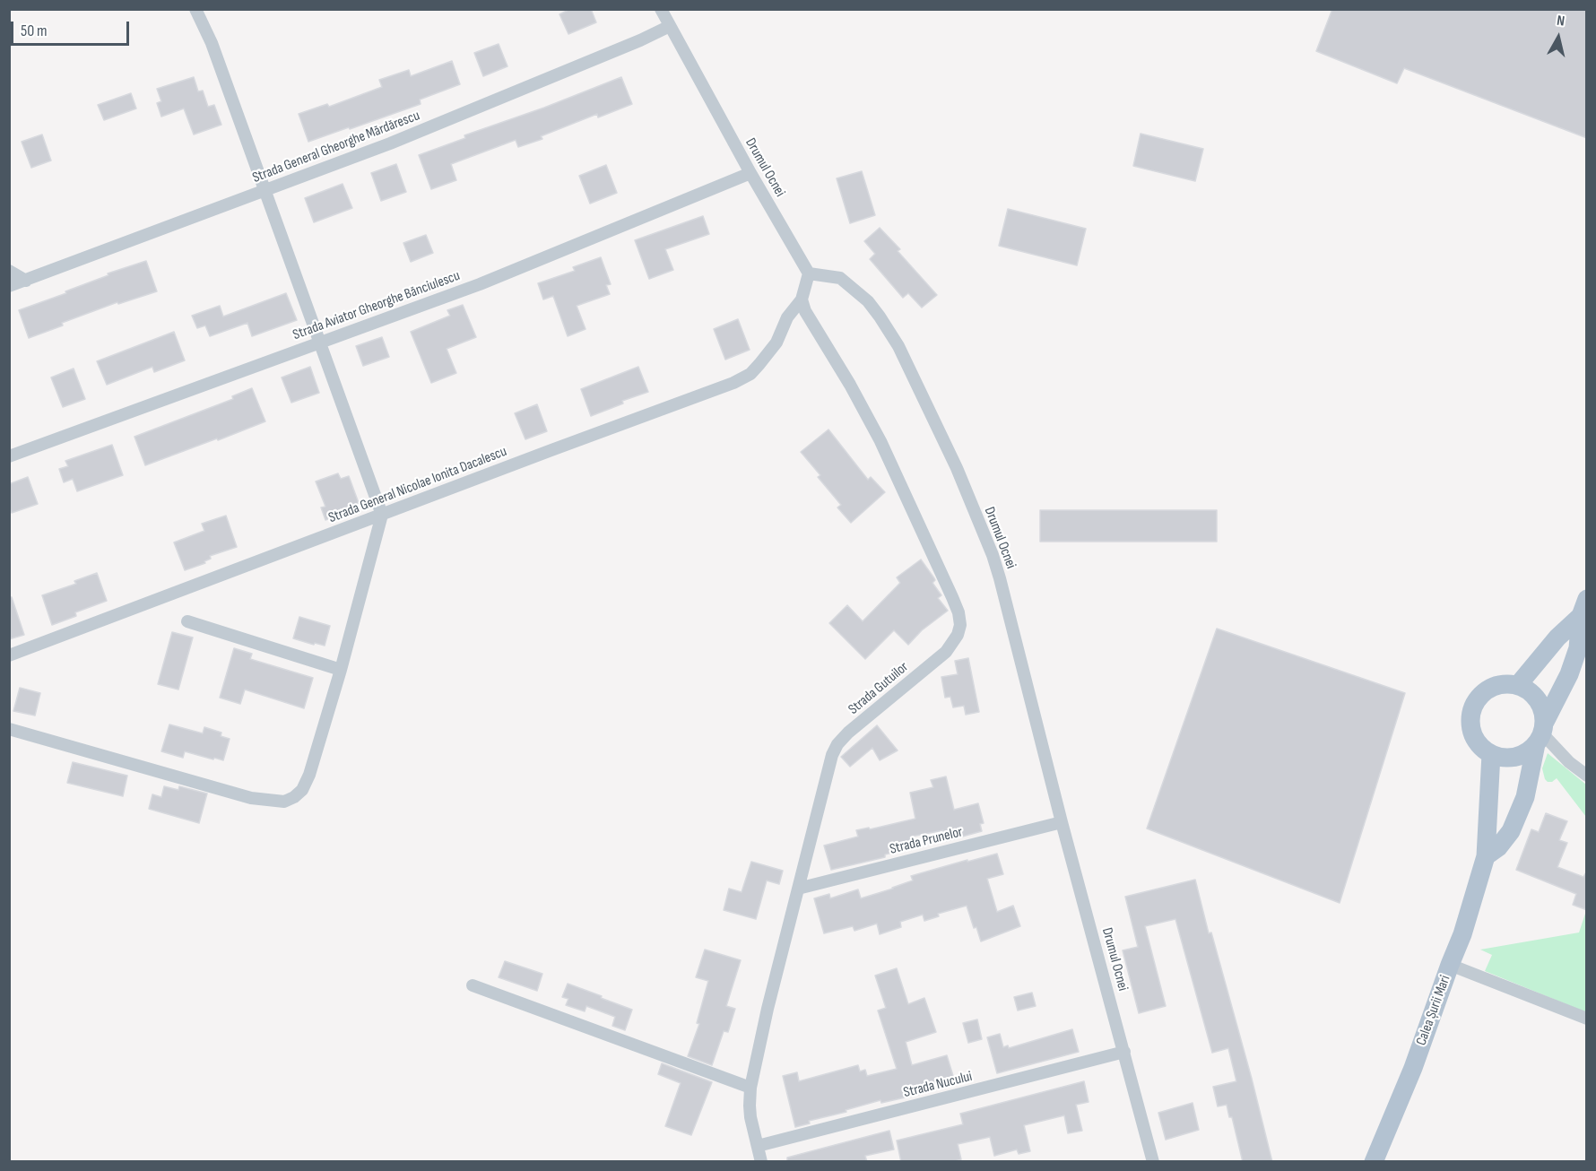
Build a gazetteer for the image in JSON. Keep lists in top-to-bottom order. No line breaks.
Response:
{"streets":{"main road":["Calea Șurii Mari"],"street":["Strada General Gheorghe Mărdărescu","Drumul Ocnei","Strada Aviator Gheorghe Bănciulescu","Strada General Nicolae Ionita Dacalescu","Strada Gutuilor","Strada Prunelor","Strada Nucului"]},"crossings":[["Strada General Gheorghe Mărdărescu","Drumul Ocnei"],["Drumul Ocnei","Strada Aviator Gheorghe Bănciulescu"],["Drumul Ocnei","Strada Prunelor"],["Drumul Ocnei","Strada Nucului"],["Strada General Nicolae Ionita Dacalescu","Strada Gutuilor"],["Strada Gutuilor","Strada Prunelor"],["Strada Gutuilor","Strada Nucului"]],"scale_bar":"50 m","north":"top"}
